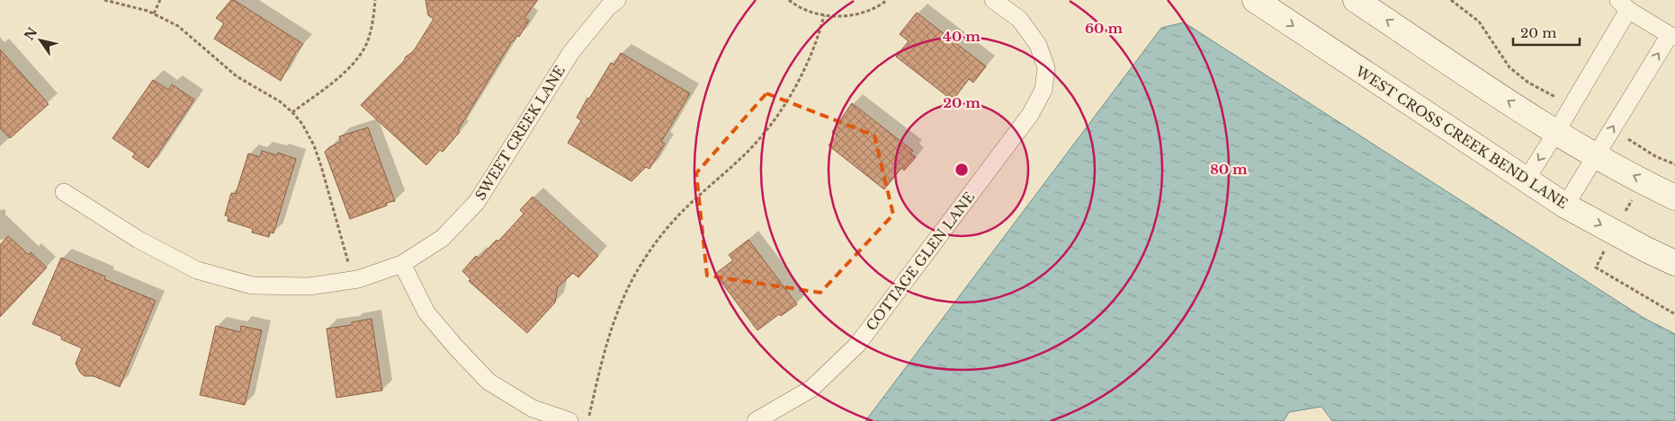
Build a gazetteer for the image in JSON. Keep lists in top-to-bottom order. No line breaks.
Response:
{"streets":{"main road":["WEST CROSS CREEK BEND LANE"],"street":["SWEET CREEK LANE","COTTAGE GLEN LANE"]},"scale_bar":"20 m","north":"top left","rings":["60 m","40 m","20 m","80 m"]}
